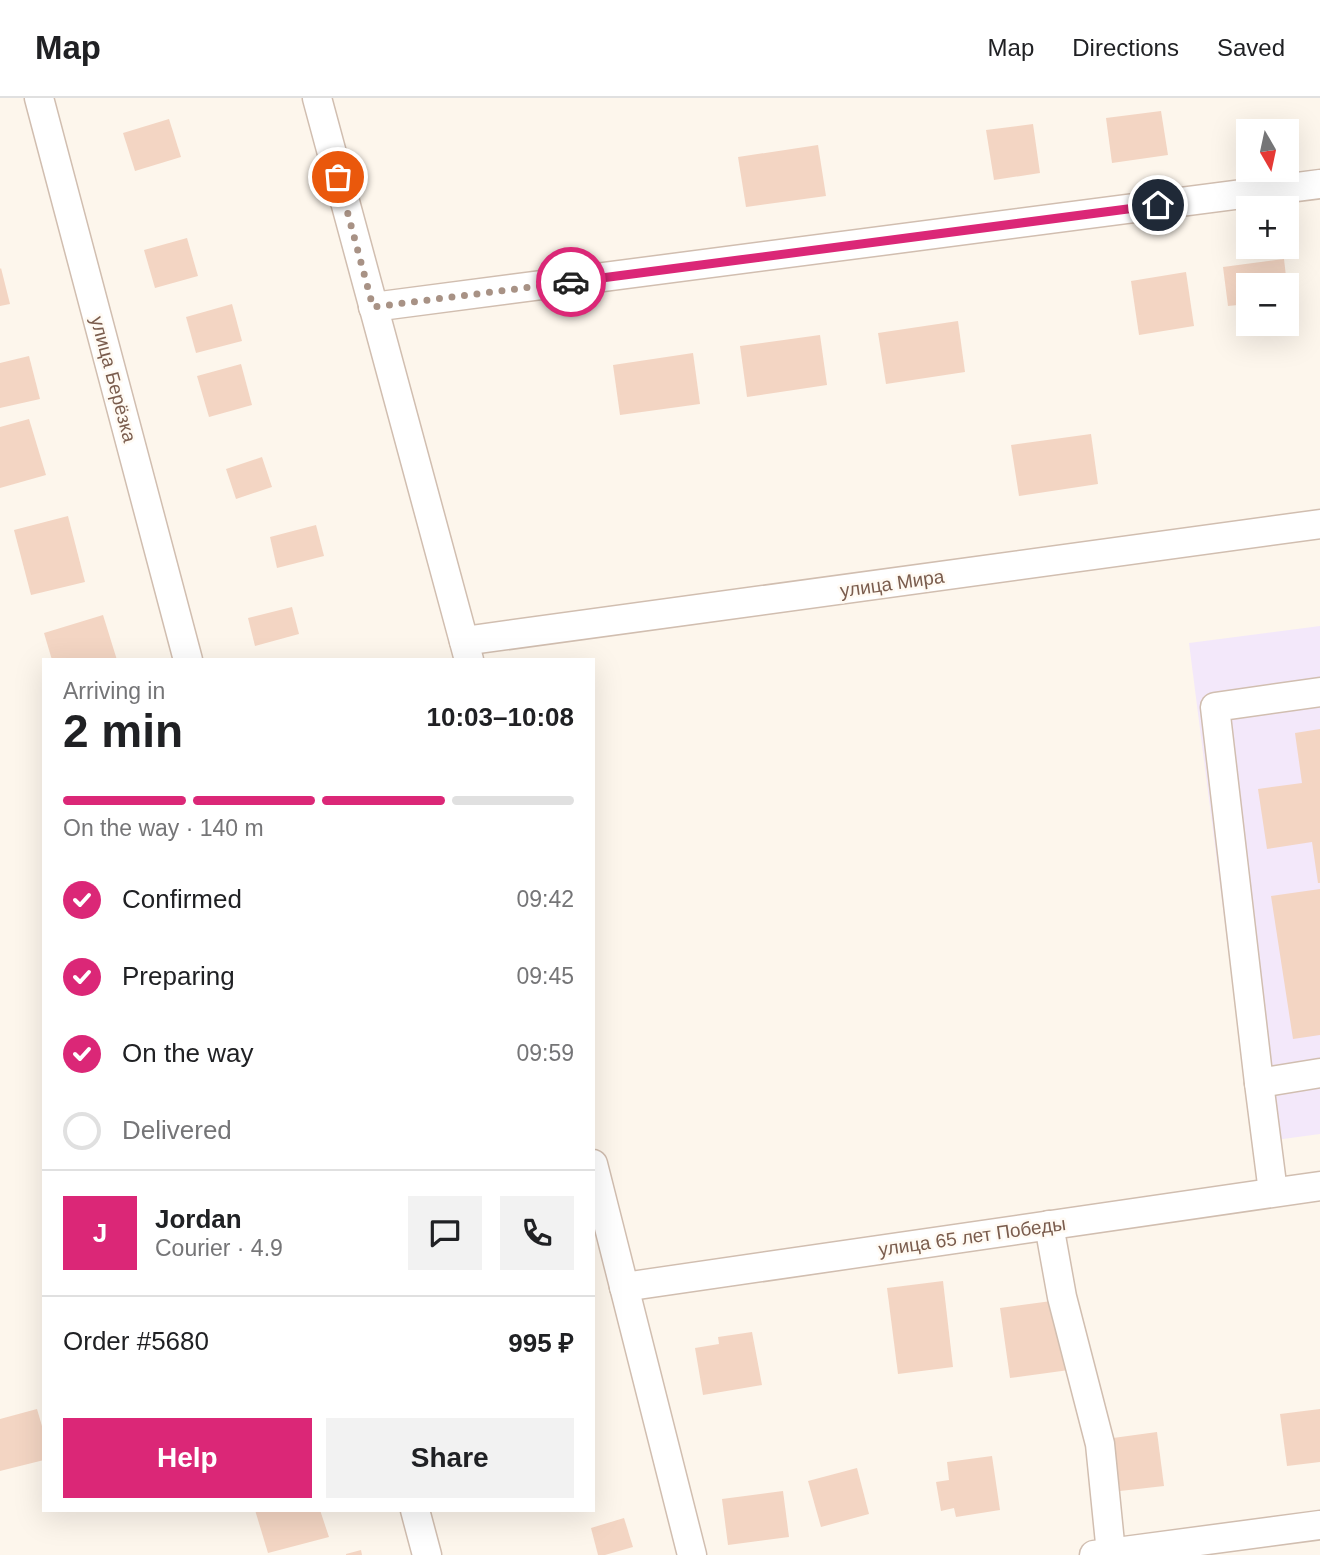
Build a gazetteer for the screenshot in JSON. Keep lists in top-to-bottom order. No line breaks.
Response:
{"streets":{"street":["улица Берёзка","улица Мира","улица 65 лет Победы"]},"north":"bottom","page":{"header":"Map","nav":["Map","Directions","Saved"],"map_buttons":["+","−"],"heading":["2 min","Arriving in","10:03–10:08"],"panel":["Jordan","Courier · 4.9","Order #5680","995 ₽"],"bar":"On the way · 140 m","list":[["Confirmed","09:42"],["Preparing","09:45"],["On the way","09:59"],"Delivered"],"round":"J","buttons":["Help","Share"]}}
